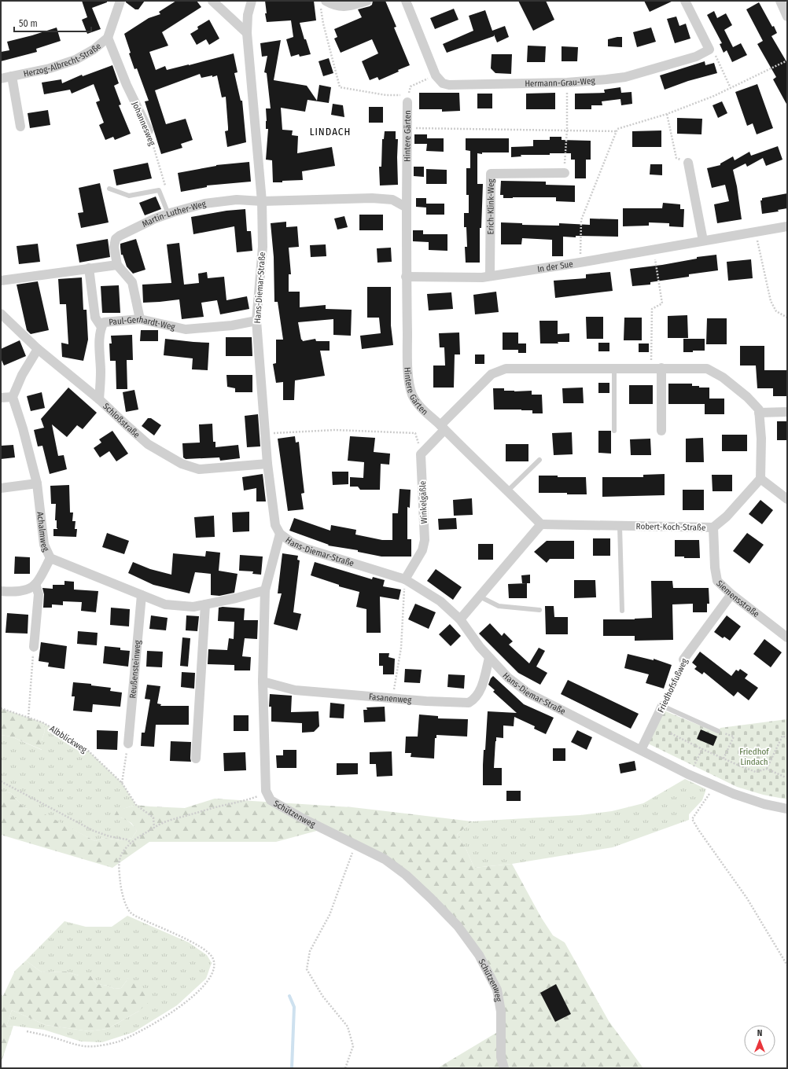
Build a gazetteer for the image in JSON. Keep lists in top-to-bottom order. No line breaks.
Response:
{"streets":{"street":["Herzog-Albrecht-Straße","Hermann-Grau-Weg","Johannesweg","Hintere Gärten","Erich-Klink-Weg","Martin-Luther-Weg","In der Sue","Hans-Diemar-Straße","Paul-Gerhardt-Weg","Schloßstraße","Winkelgäßle","Robert-Koch-Straße","Achalmweg","Siemensstraße","Reußensteinweg","Friedhofsfußweg","Fasanenweg","Schützenweg"],"path":["Albblickweg"]},"crossings":[["Herzog-Albrecht-Straße","Johannesweg"],["Hintere Gärten","In der Sue"],["Hintere Gärten","Robert-Koch-Straße"],["Erich-Klink-Weg","In der Sue"],["Martin-Luther-Weg","Hans-Diemar-Straße"],["Hans-Diemar-Straße","Paul-Gerhardt-Weg"],["Hans-Diemar-Straße","Schloßstraße"],["Hans-Diemar-Straße","Winkelgäßle"],["Hans-Diemar-Straße","Friedhofsfußweg"],["Hans-Diemar-Straße","Fasanenweg"],["Paul-Gerhardt-Weg","Schloßstraße"],["Robert-Koch-Straße","Siemensstraße"],["Achalmweg","Reußensteinweg"],["Siemensstraße","Friedhofsfußweg"]],"districts":["LINDACH"],"parks":["Friedhof Lindach"],"scale_bar":"50 m","north":"top"}
